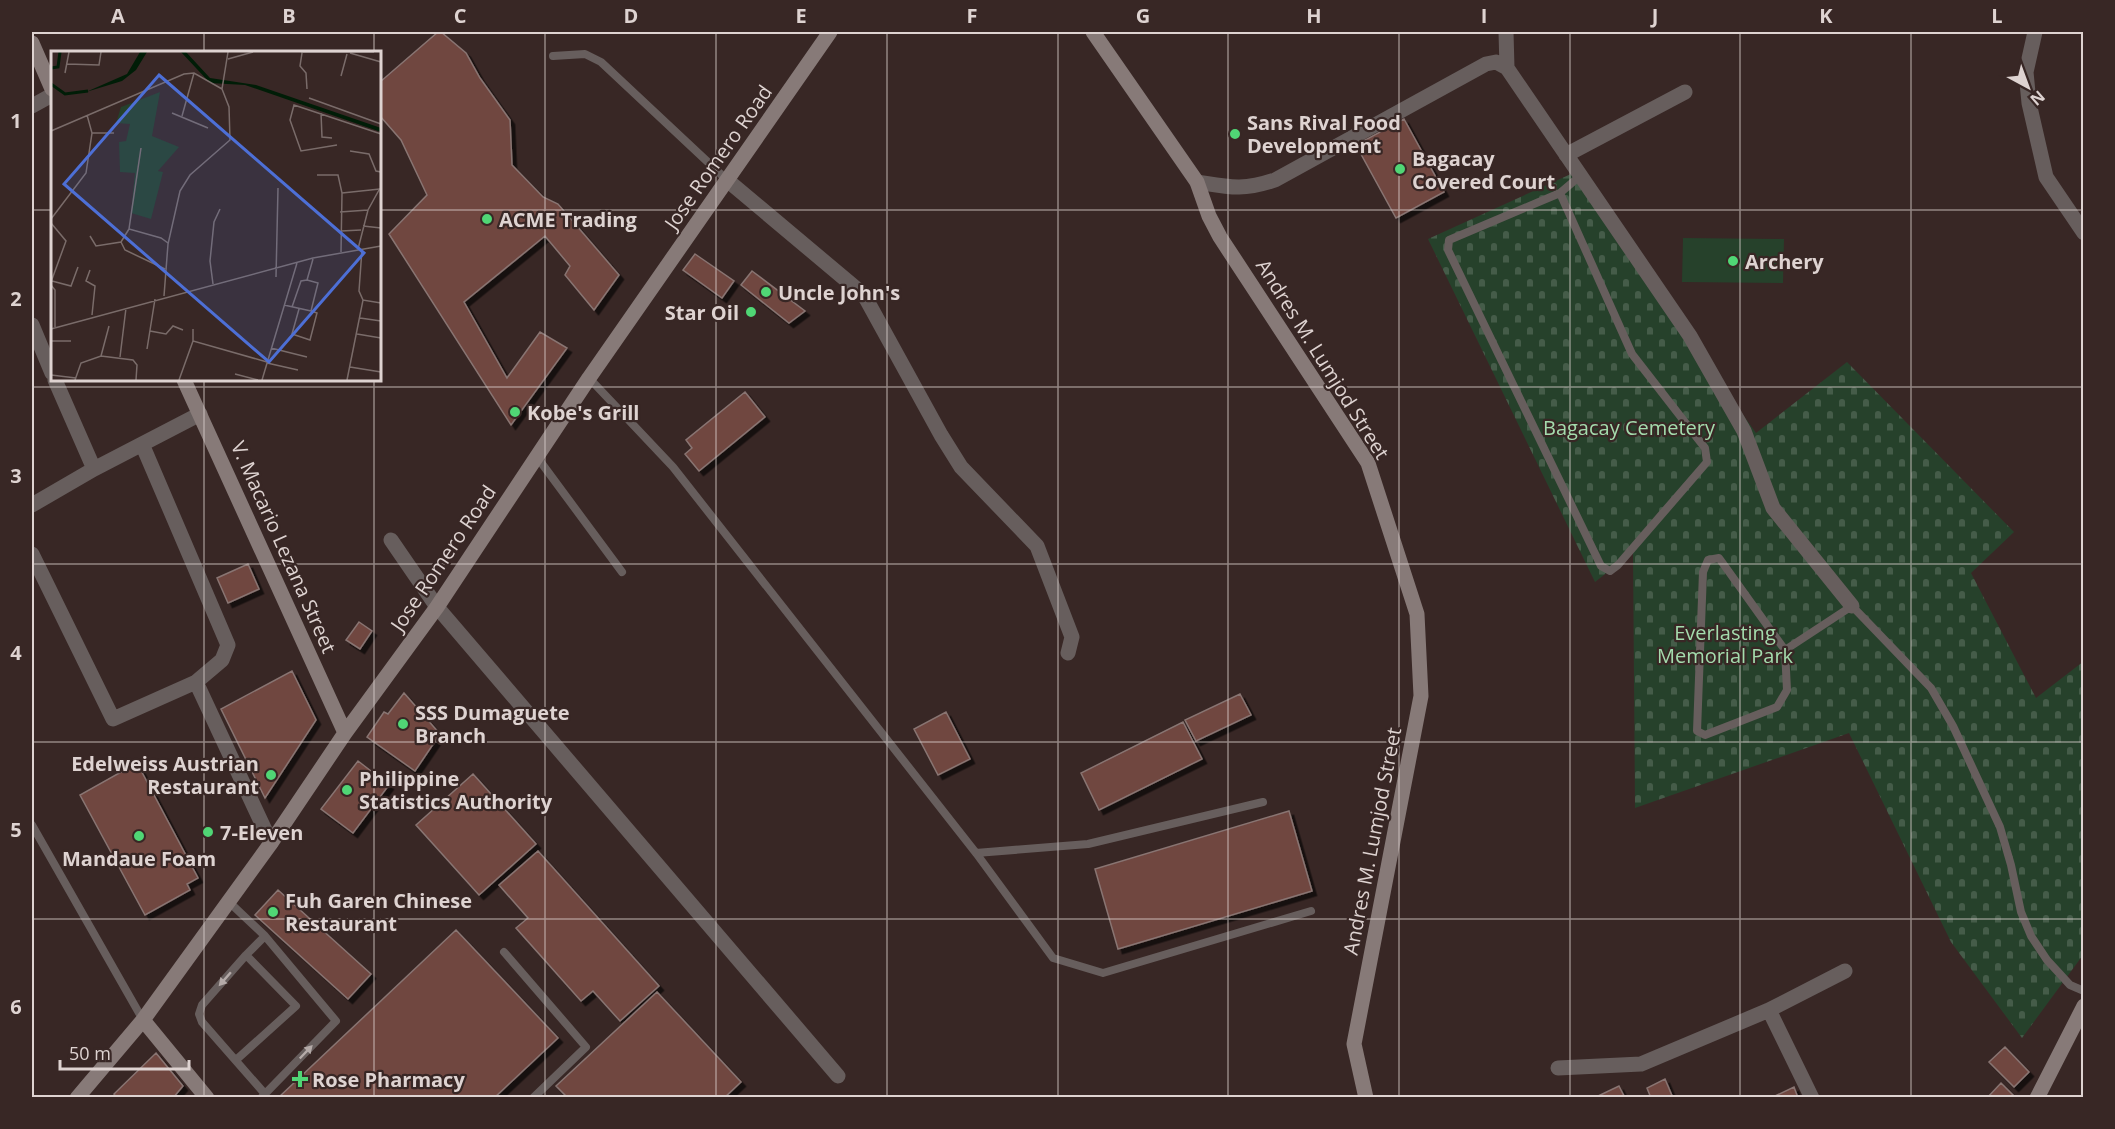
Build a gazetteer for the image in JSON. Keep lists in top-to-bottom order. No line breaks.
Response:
{"streets":{"main road":["Jose Romero Road","Andres M. Lumjod Street","V. Macario Lezana Street"]},"crossings":[["Jose Romero Road","V. Macario Lezana Street"]],"parks":["Bagacay Cemetery","Everlasting Memorial Park"],"places":{"other":["Sans Rival Food Development","Bagacay Covered Court","ACME Trading","Archery","Uncle John's","Star Oil","Kobe's Grill","SSS Dumaguete Branch","Edelweiss Austrian Restaurant","Philippine Statistics Authority","7-Eleven","Mandaue Foam","Fuh Garen Chinese Restaurant"],"health":["Rose Pharmacy"]},"scale_bar":"50 m","north":"bottom right","grid":{"columns":["A","B","C","D","E","F","G","H","I","J","K","L"],"rows":["1","2","3","4","5","6"]}}
